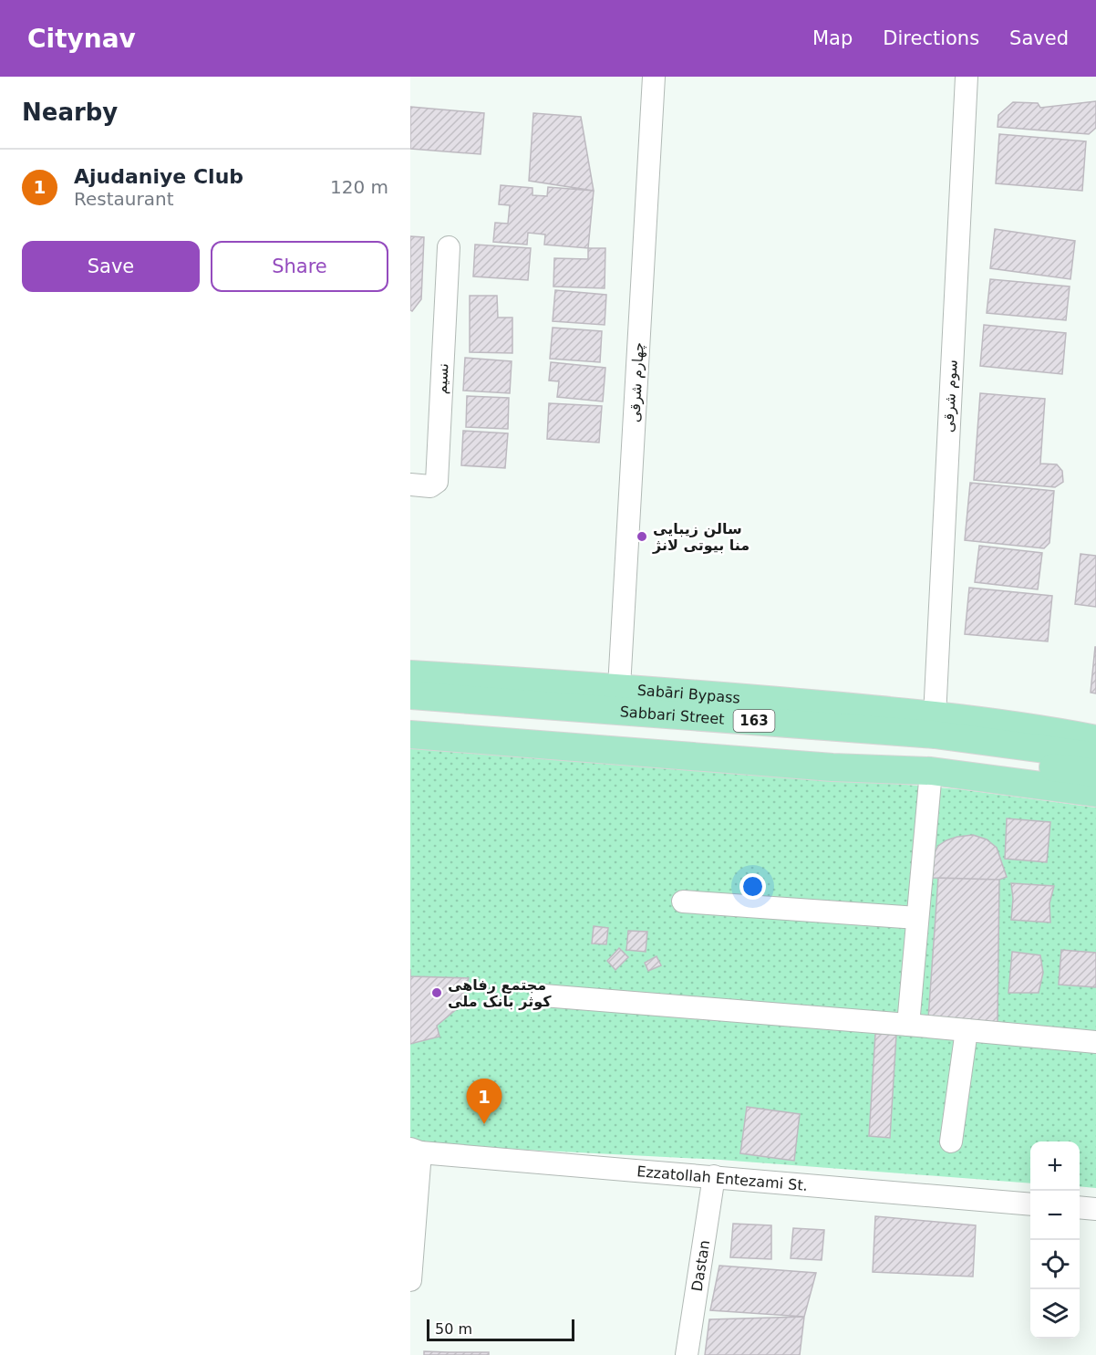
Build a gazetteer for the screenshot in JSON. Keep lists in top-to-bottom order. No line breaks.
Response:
{"streets":{"main road":["Sabāri Bypass","Sabbari Street","163"],"street":["نسیم","چهارم شرقی","سوم شرقی","Ezzatollah Entezami St.","Dastan"]},"crossings":[["چهارم شرقی","Sabāri Bypass"],["سوم شرقی","Sabāri Bypass"],["Ezzatollah Entezami St.","Dastan"]],"places":["سالن زیبایی منا بیوتی لانژ","مجتمع رفاهی کوثر بانک ملی"],"scale_bar":"50 m","page":{"header":"Citynav","nav":["Map","Directions","Saved"],"heading":"Nearby","list":[{"mark":"1","name":"Ajudaniye Club","note":"Restaurant","value":"120 m"}],"buttons":["Save","Share"],"pins":"1","map_buttons":["+","−"],"scale":"50 m"}}
